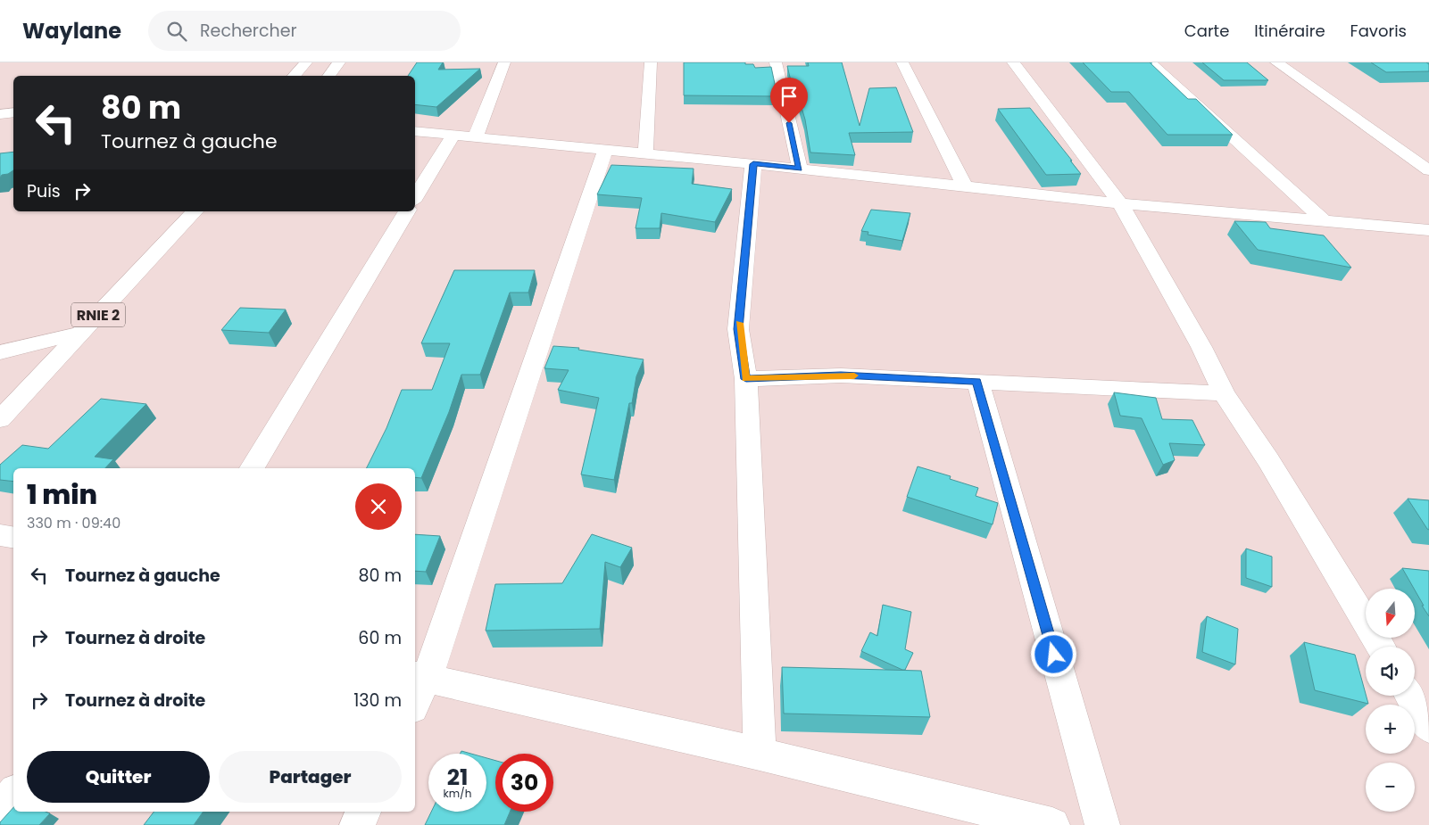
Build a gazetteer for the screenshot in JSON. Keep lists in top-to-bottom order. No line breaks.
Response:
{"streets":{"street":["RNIE 2"]},"north":"bottom","page":{"header":"Waylane","search":"Rechercher","nav":["Carte","Itinéraire","Favoris"],"turn":["80 m","Tournez à gauche"],"then":"Puis","heading":["1 min","330 m · 09:40"],"list":[{"name":"Tournez à gauche","value":"80 m"},{"name":"Tournez à droite","value":"60 m"},{"name":"Tournez à droite","value":"130 m"}],"map_buttons":["+","−"],"buttons":["Quitter","Partager"],"speed":"21 km/h","limit":"30"}}
